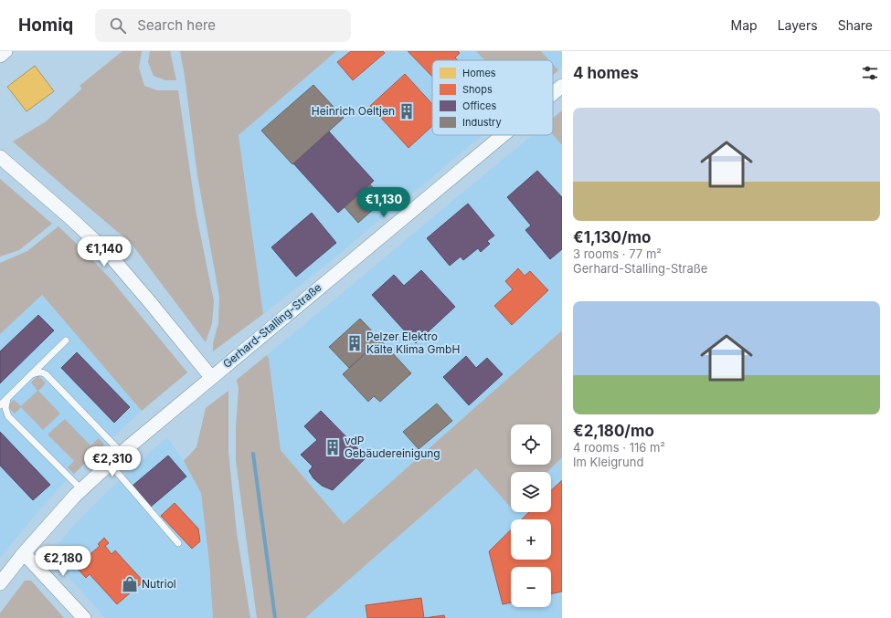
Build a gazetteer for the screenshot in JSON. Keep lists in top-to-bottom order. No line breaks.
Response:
{"streets":{"street":["Gerhard-Stalling-Straße"]},"places":{"building":["Heinrich Oeltjen","Pelzer Elektro Kälte Klima GmbH","vdP Gebäudereinigung"],"shop":["Nutriol"]},"legend":["Homes","Shops","Offices","Industry"],"page":{"header":"Homiq","search":"Search here","nav":["Map","Layers","Share"],"heading":"4 homes","list":[{"name":"€1,130/mo","note":"3 rooms · 77 m² · Gerhard-Stalling-Straße"},{"name":"€2,180/mo","note":"4 rooms · 116 m² · Im Kleigrund"}],"price":["€1,130","€1,140","€2,310","€2,180"],"map_buttons":["+","−"]}}
